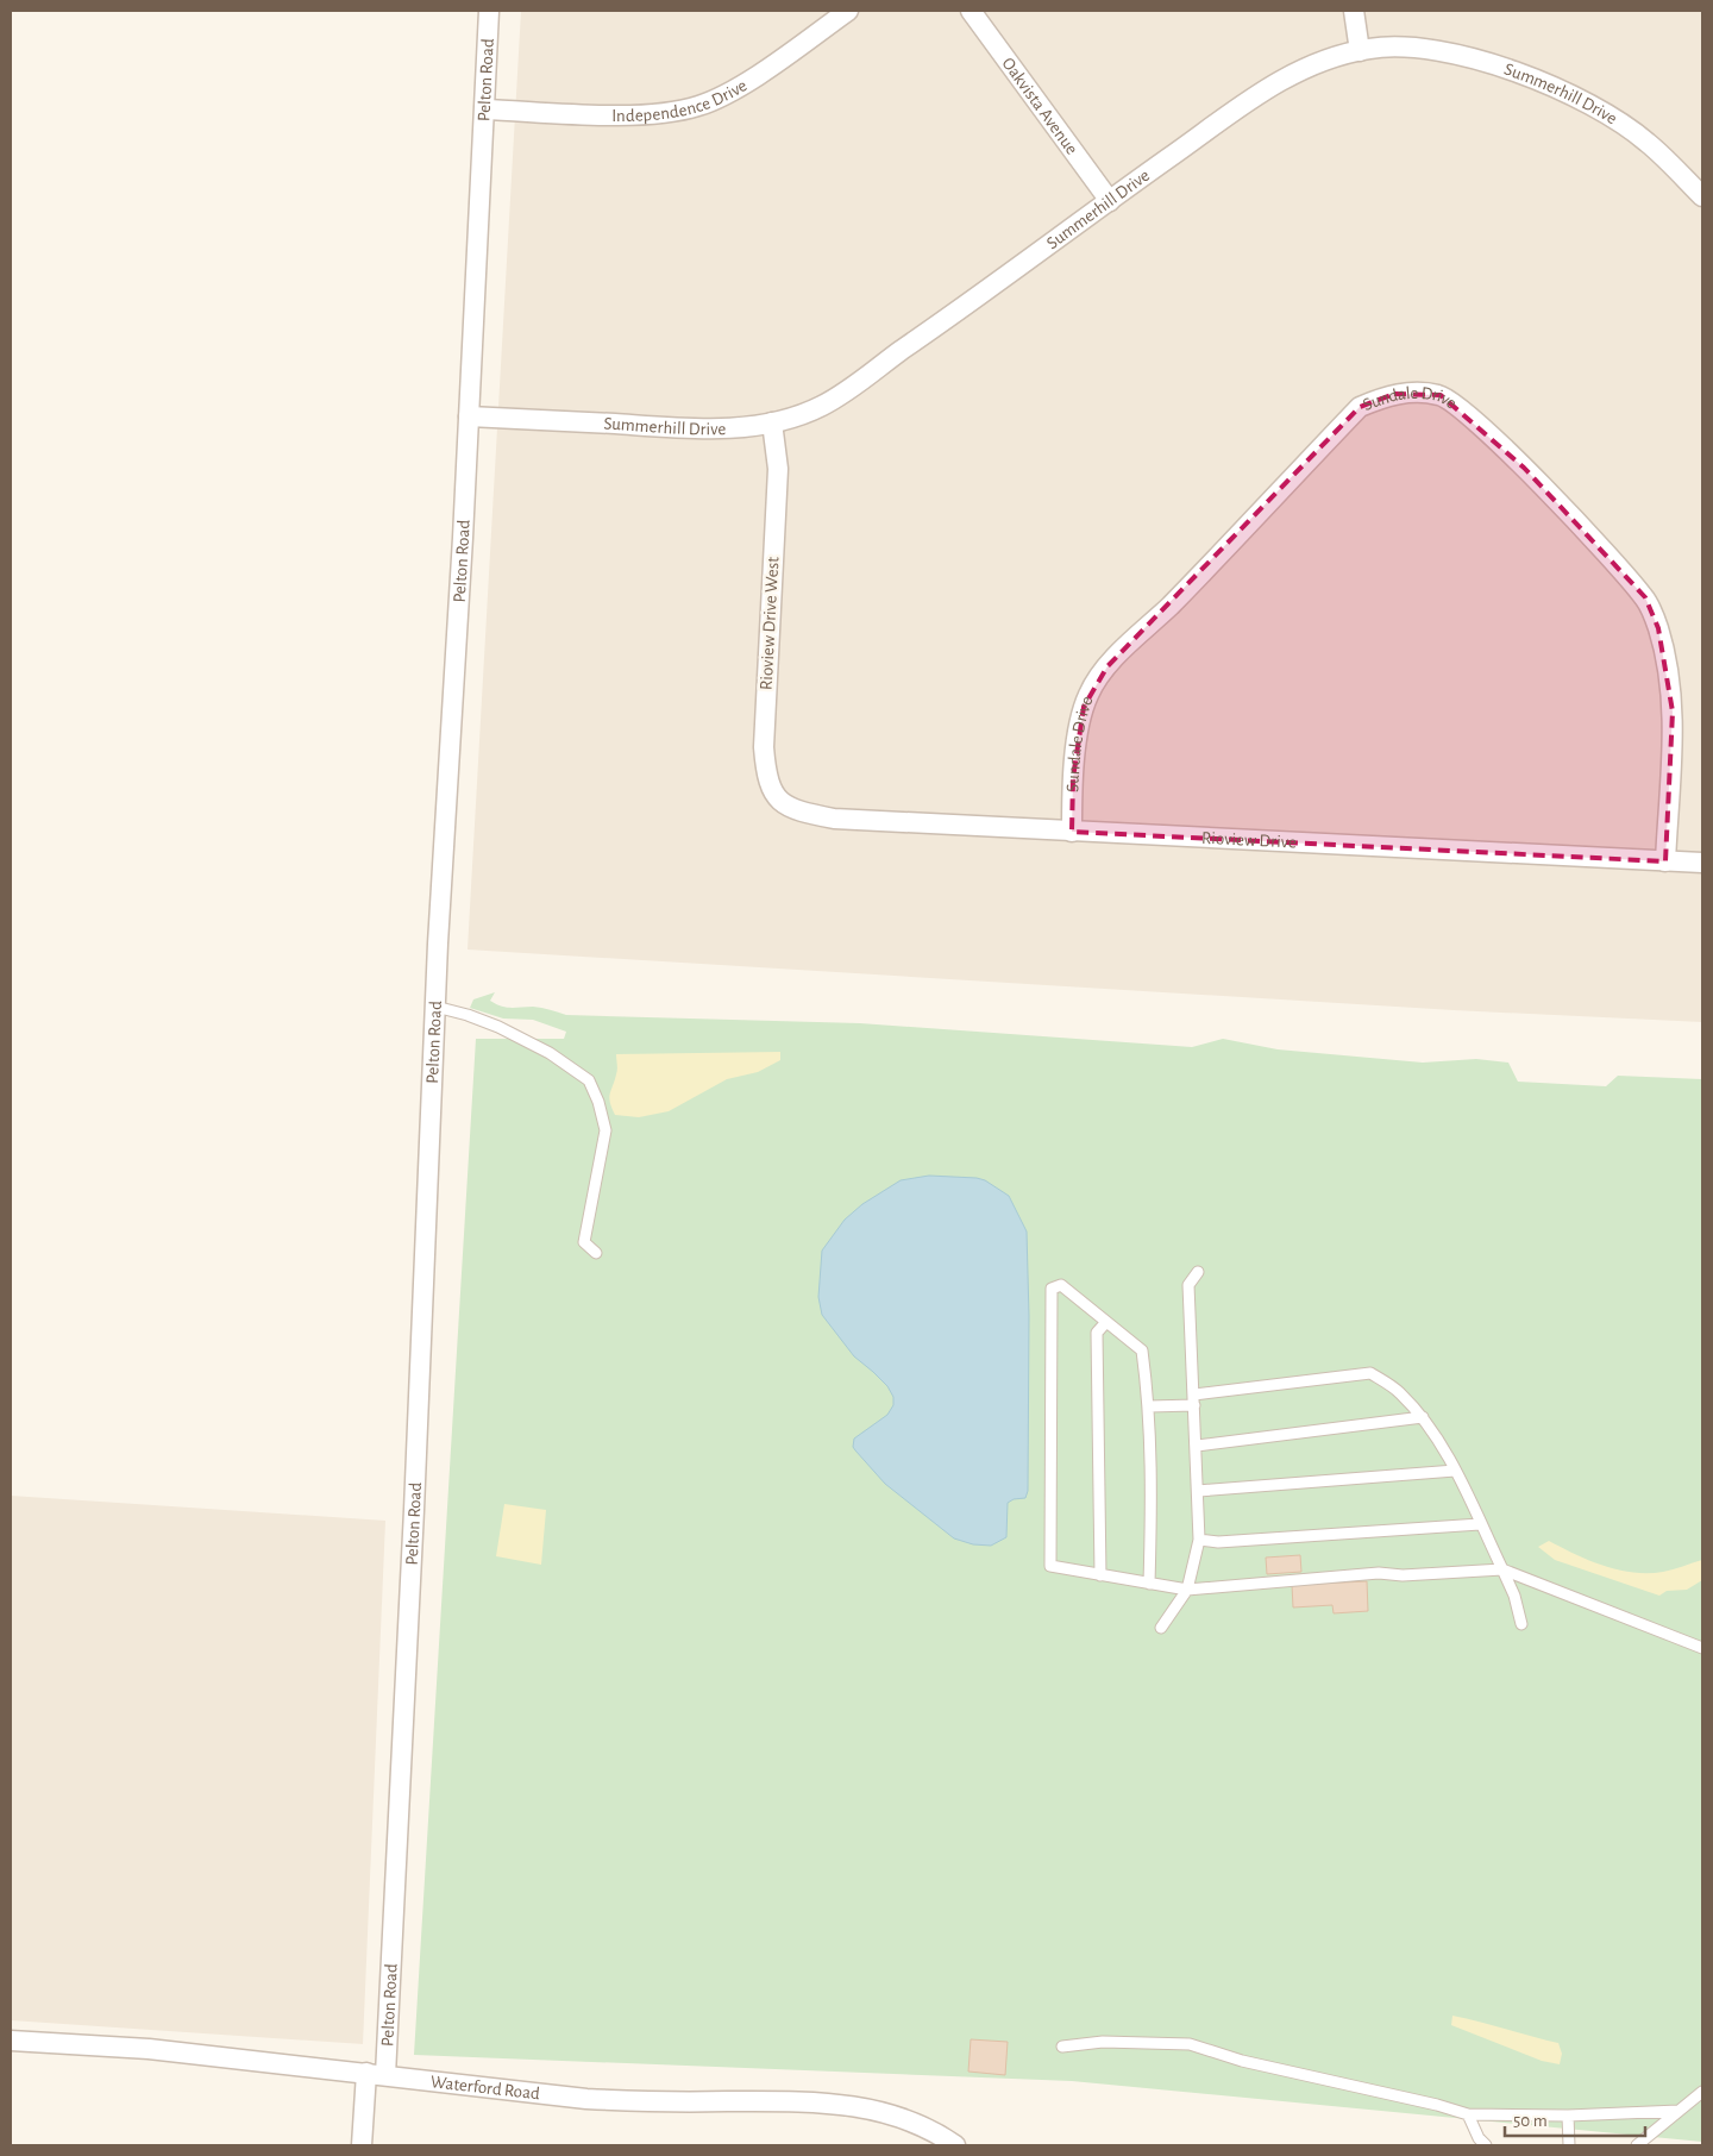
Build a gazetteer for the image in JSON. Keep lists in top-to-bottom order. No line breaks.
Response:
{"streets":{"street":["Pelton Road","Independence Drive","Summerhill Drive","Oakvista Avenue","Sundale Drive","Rioview Drive West","Rioview Drive","Waterford Road"]},"crossings":[["Pelton Road","Independence Drive"],["Pelton Road","Summerhill Drive"],["Pelton Road","Waterford Road"],["Summerhill Drive","Oakvista Avenue"],["Summerhill Drive","Rioview Drive West"],["Sundale Drive","Rioview Drive"],["Rioview Drive West","Rioview Drive"]],"scale_bar":"50 m"}
